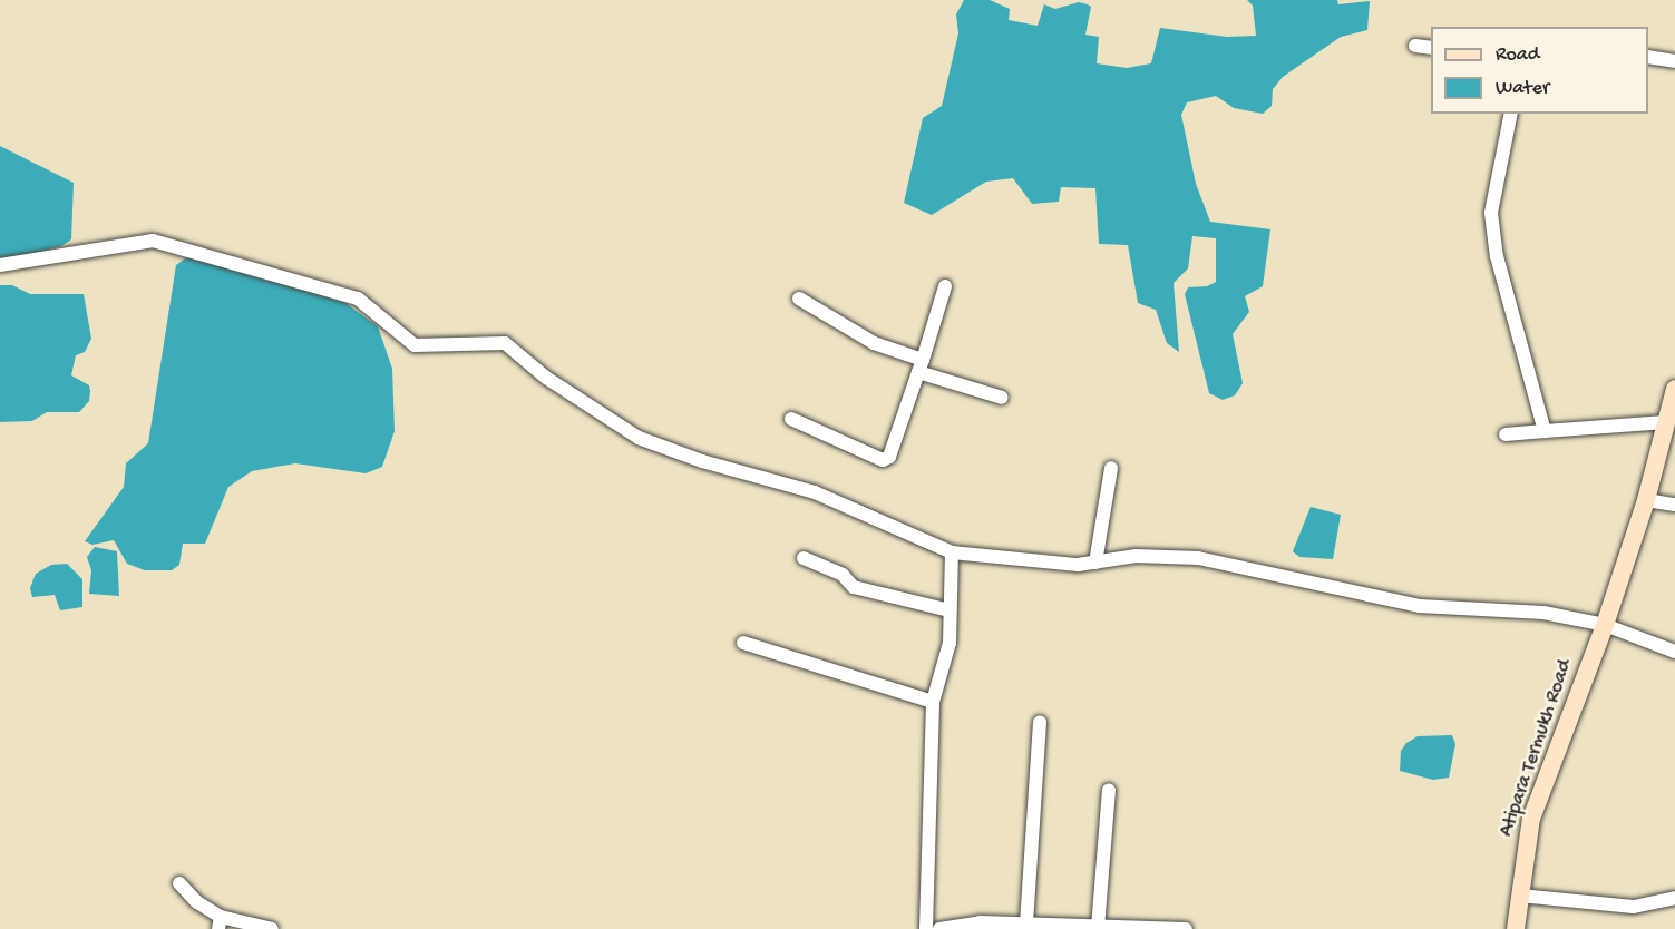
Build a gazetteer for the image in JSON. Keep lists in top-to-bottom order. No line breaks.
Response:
{"streets":{"main road":["Atipara Termukh Road"]},"legend":["Road","Water"]}
